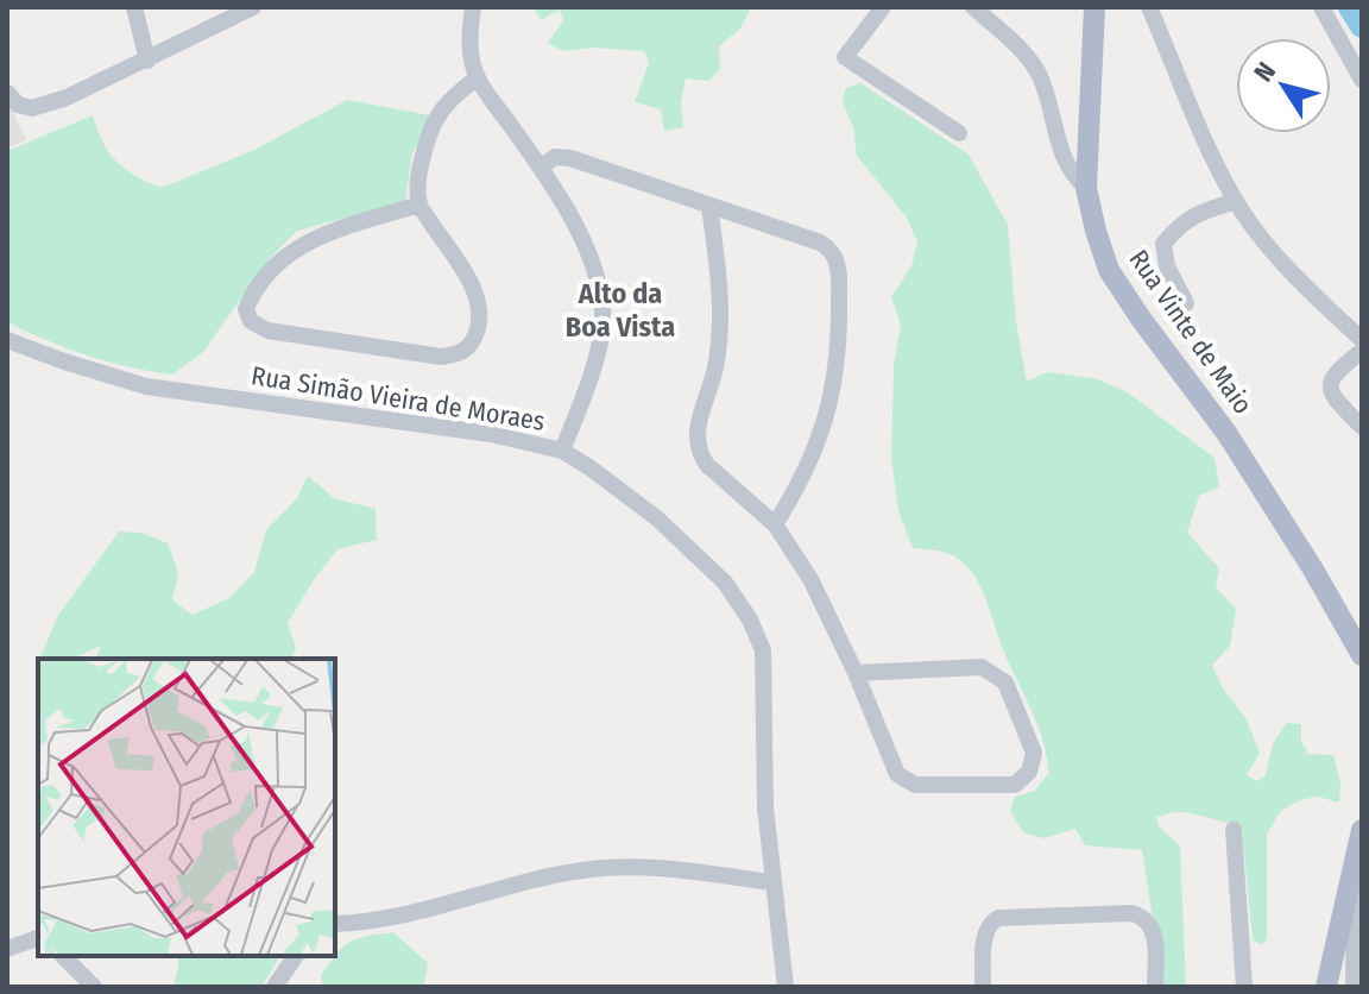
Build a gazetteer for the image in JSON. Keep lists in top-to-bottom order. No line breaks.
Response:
{"streets":{"main road":["Rua Vinte de Maio"],"street":["Rua Simão Vieira de Moraes"]},"districts":["Alto da Boa Vista"],"north":"top left"}
